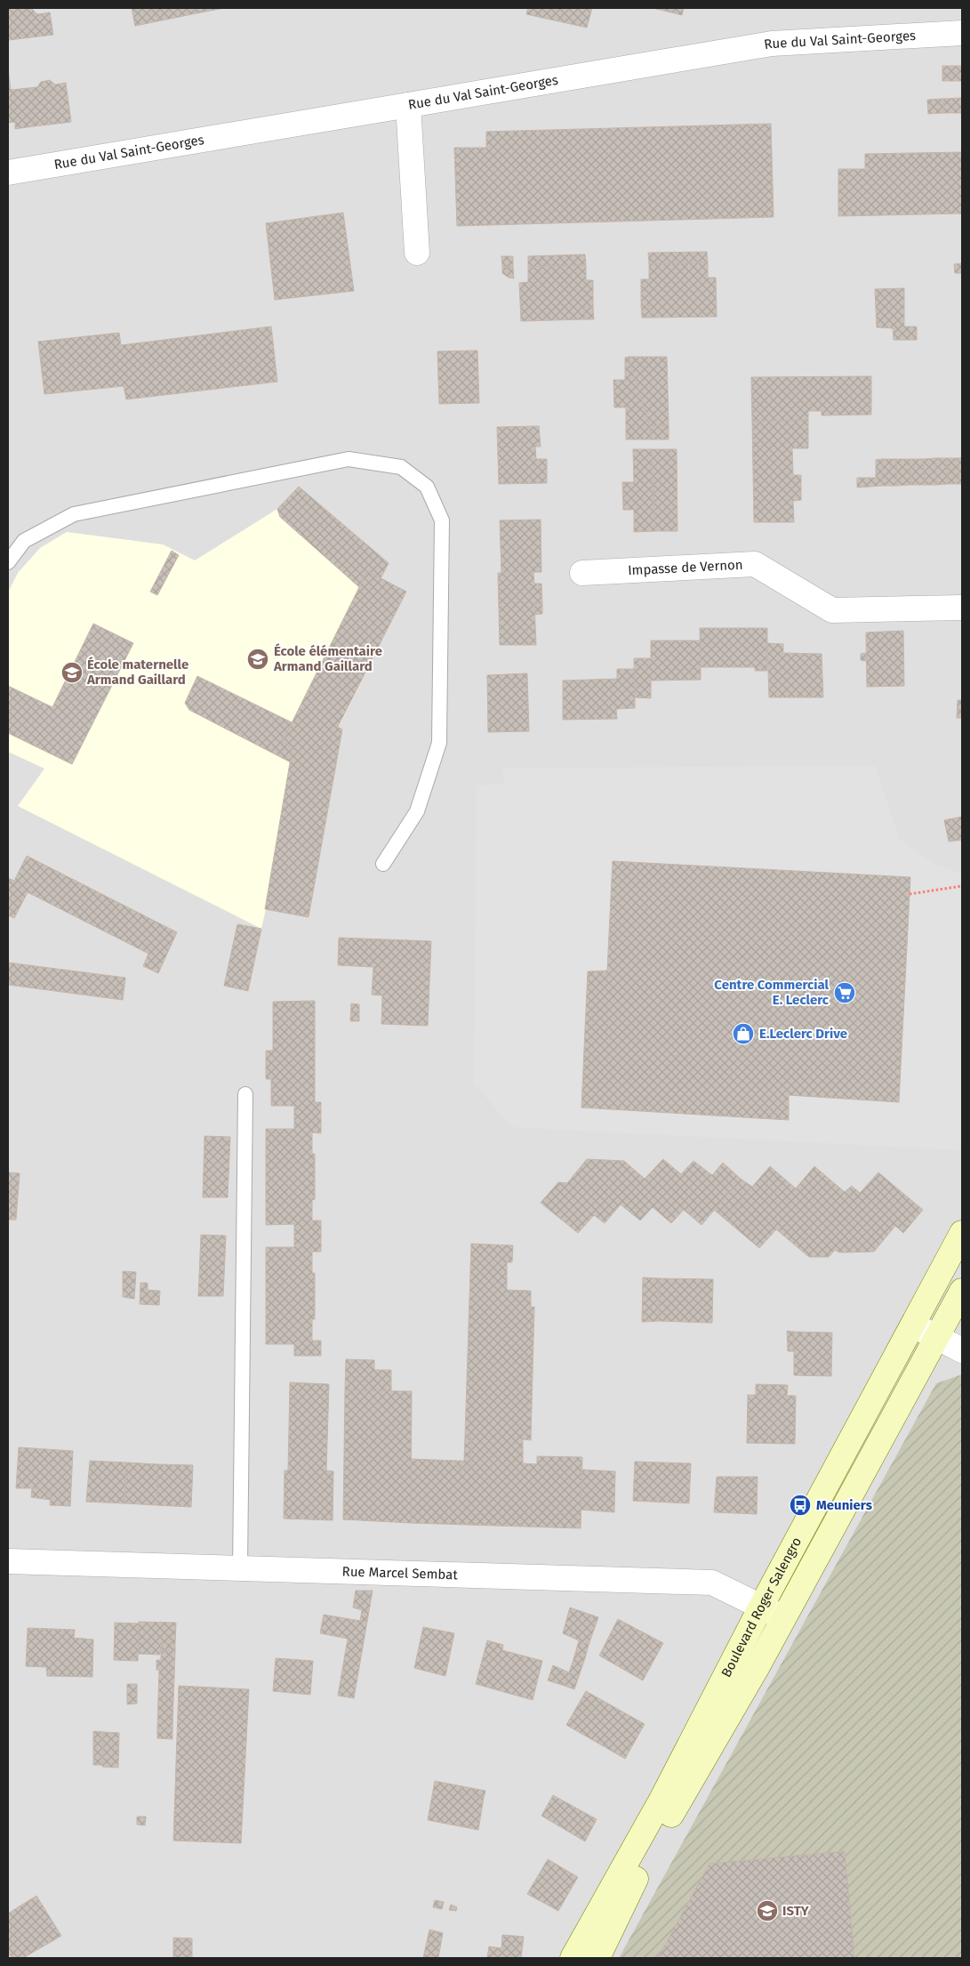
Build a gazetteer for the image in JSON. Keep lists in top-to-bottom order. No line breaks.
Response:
{"streets":{"main road":["Boulevard Roger Salengro"],"street":["Rue du Val Saint-Georges","Impasse de Vernon","Rue Marcel Sembat"]},"crossings":[["Rue Marcel Sembat","Boulevard Roger Salengro"]],"places":{"school or university":["École élémentaire Armand Gaillard","École maternelle Armand Gaillard","ISTY"],"supermarket":["Centre Commercial E. Leclerc"],"shop":["E.Leclerc Drive"],"bus stop":["Meuniers"]}}
